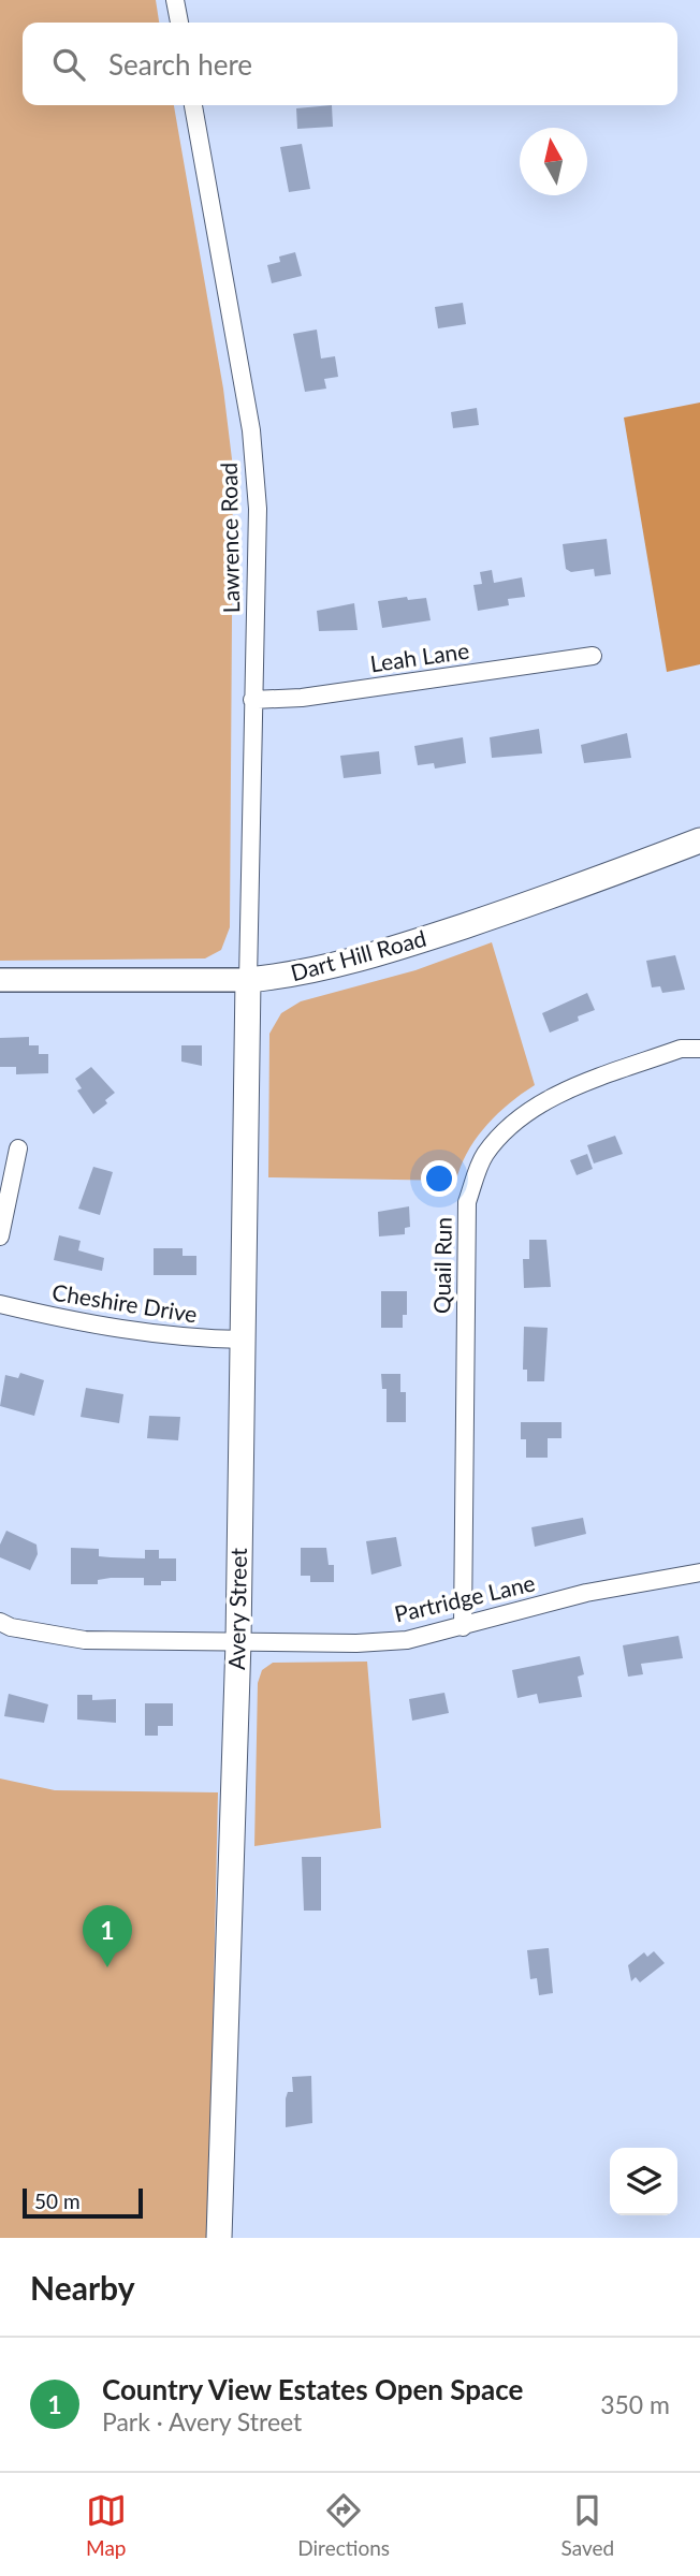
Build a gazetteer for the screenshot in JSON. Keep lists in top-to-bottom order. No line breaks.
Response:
{"streets":{"main road":["Dart Hill Road","Avery Street"],"street":["Lawrence Road","Leah Lane","Quail Run","Cheshire Drive","Partridge Lane"]},"crossings":[["Lawrence Road","Leah Lane"],["Lawrence Road","Dart Hill Road"],["Lawrence Road","Avery Street"],["Dart Hill Road","Avery Street"],["Quail Run","Partridge Lane"],["Cheshire Drive","Avery Street"],["Partridge Lane","Avery Street"]],"scale_bar":"50 m","north":"top","page":{"search":"Search here","pins":"1","scale":"50 m","heading":"Nearby","list":[{"mark":"1","name":"Country View Estates Open Space","note":"Park · Avery Street","value":"350 m"}],"nav":["Map","Directions","Saved"]}}
